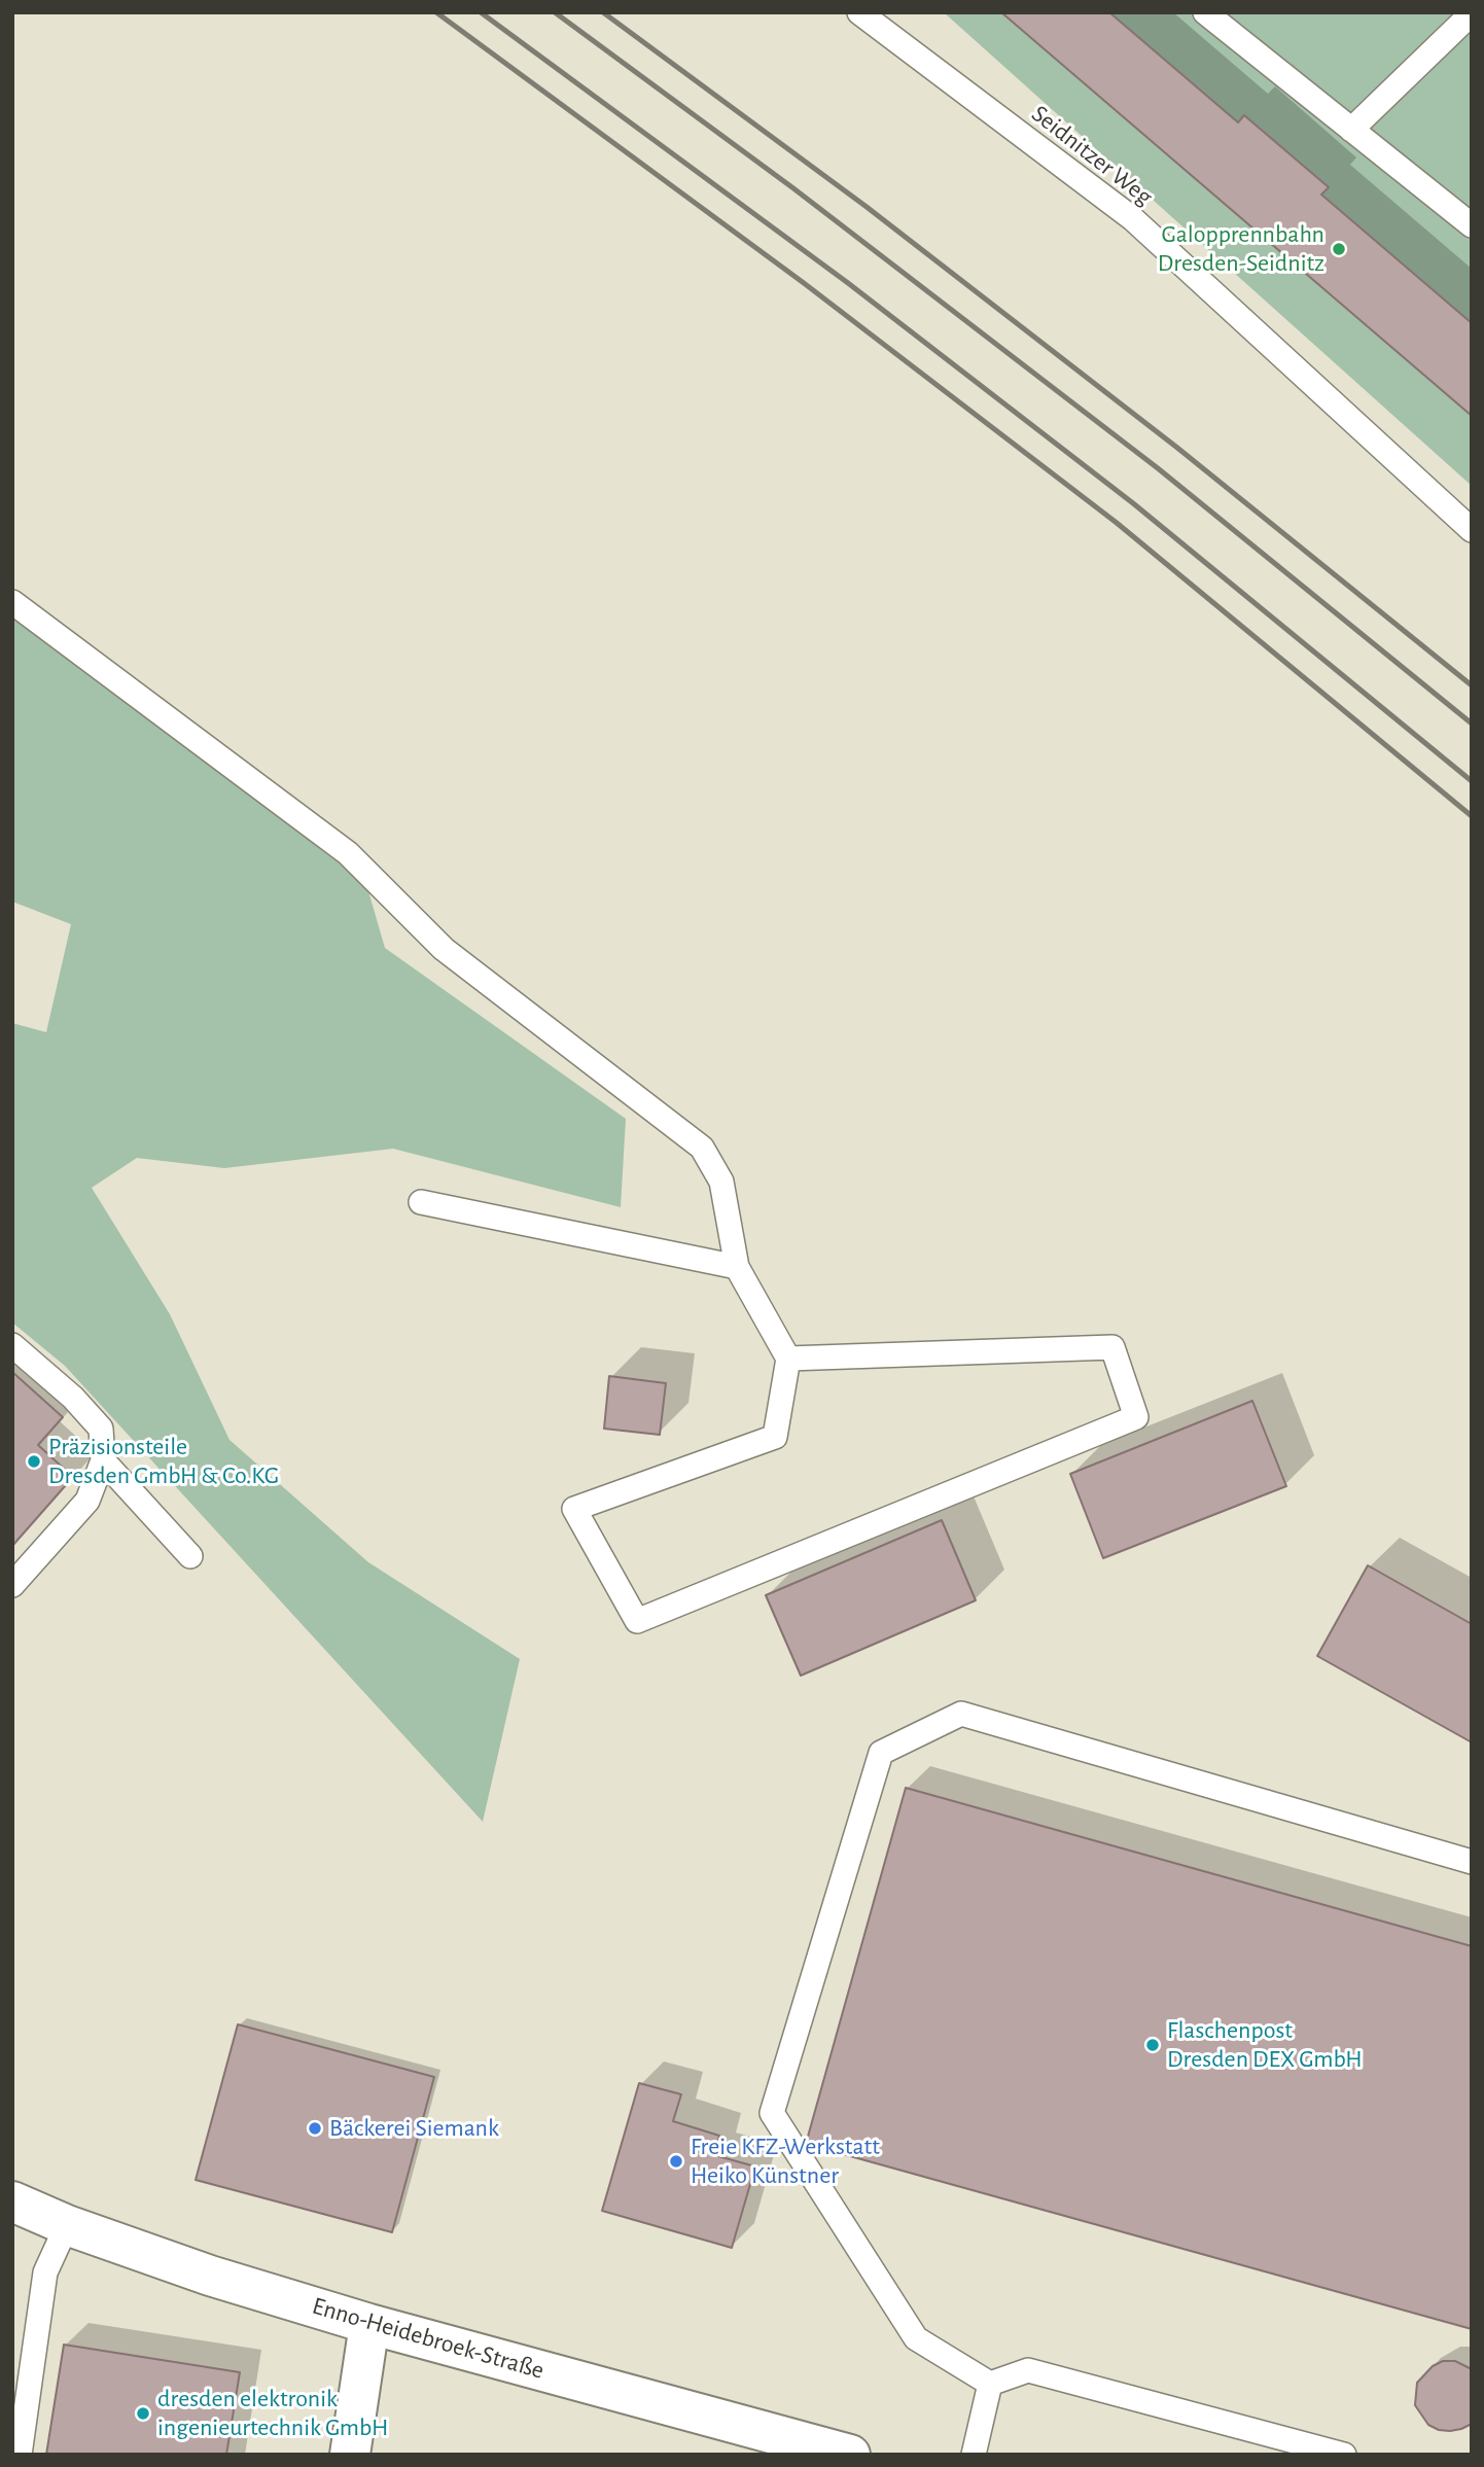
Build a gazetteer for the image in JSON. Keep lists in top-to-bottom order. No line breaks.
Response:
{"streets":{"street":["Enno-Heidebroek-Straße"],"lane":["Seidnitzer Weg"]},"places":["Galopprennbahn Dresden-Seidnitz","Präzisionsteile Dresden GmbH & Co.KG","Flaschenpost Dresden DEX GmbH","Bäckerei Siemank","Freie KFZ-Werkstatt Heiko Künstner","dresden elektronik ingenieurtechnik GmbH"]}
